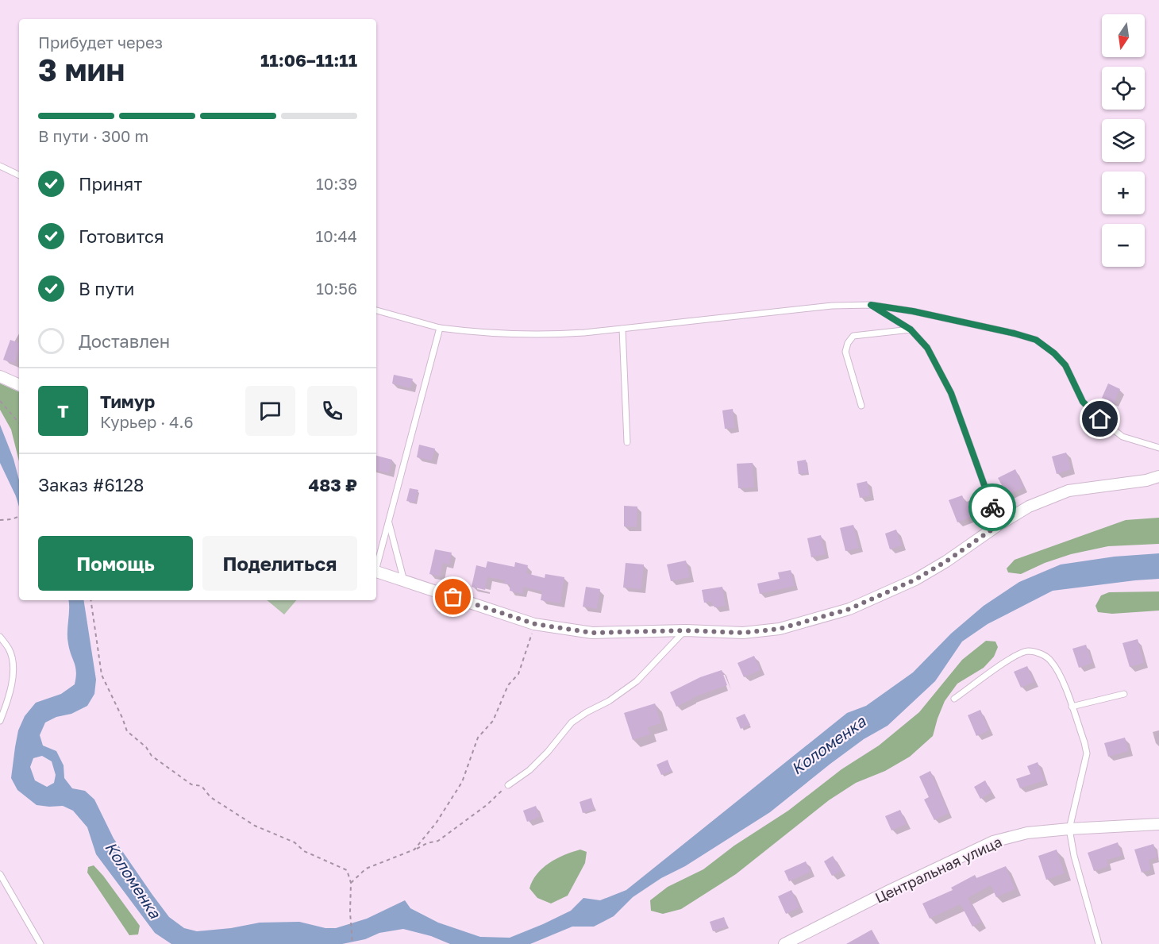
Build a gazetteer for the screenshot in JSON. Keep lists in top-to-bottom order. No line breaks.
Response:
{"streets":{"street":["Центральная улица"]},"water":["Коломенка"],"north":"bottom","page":{"map_buttons":["+","−"],"heading":["3 мин","Прибудет через","11:06–11:11"],"panel":["Тимур","Курьер · 4.6","Заказ #6128","483 ₽"],"bar":"В пути · 300 m","list":[["Принят","10:39"],["Готовится","10:44"],["В пути","10:56"],"Доставлен"],"round":"Т","buttons":["Помощь","Поделиться"]}}
